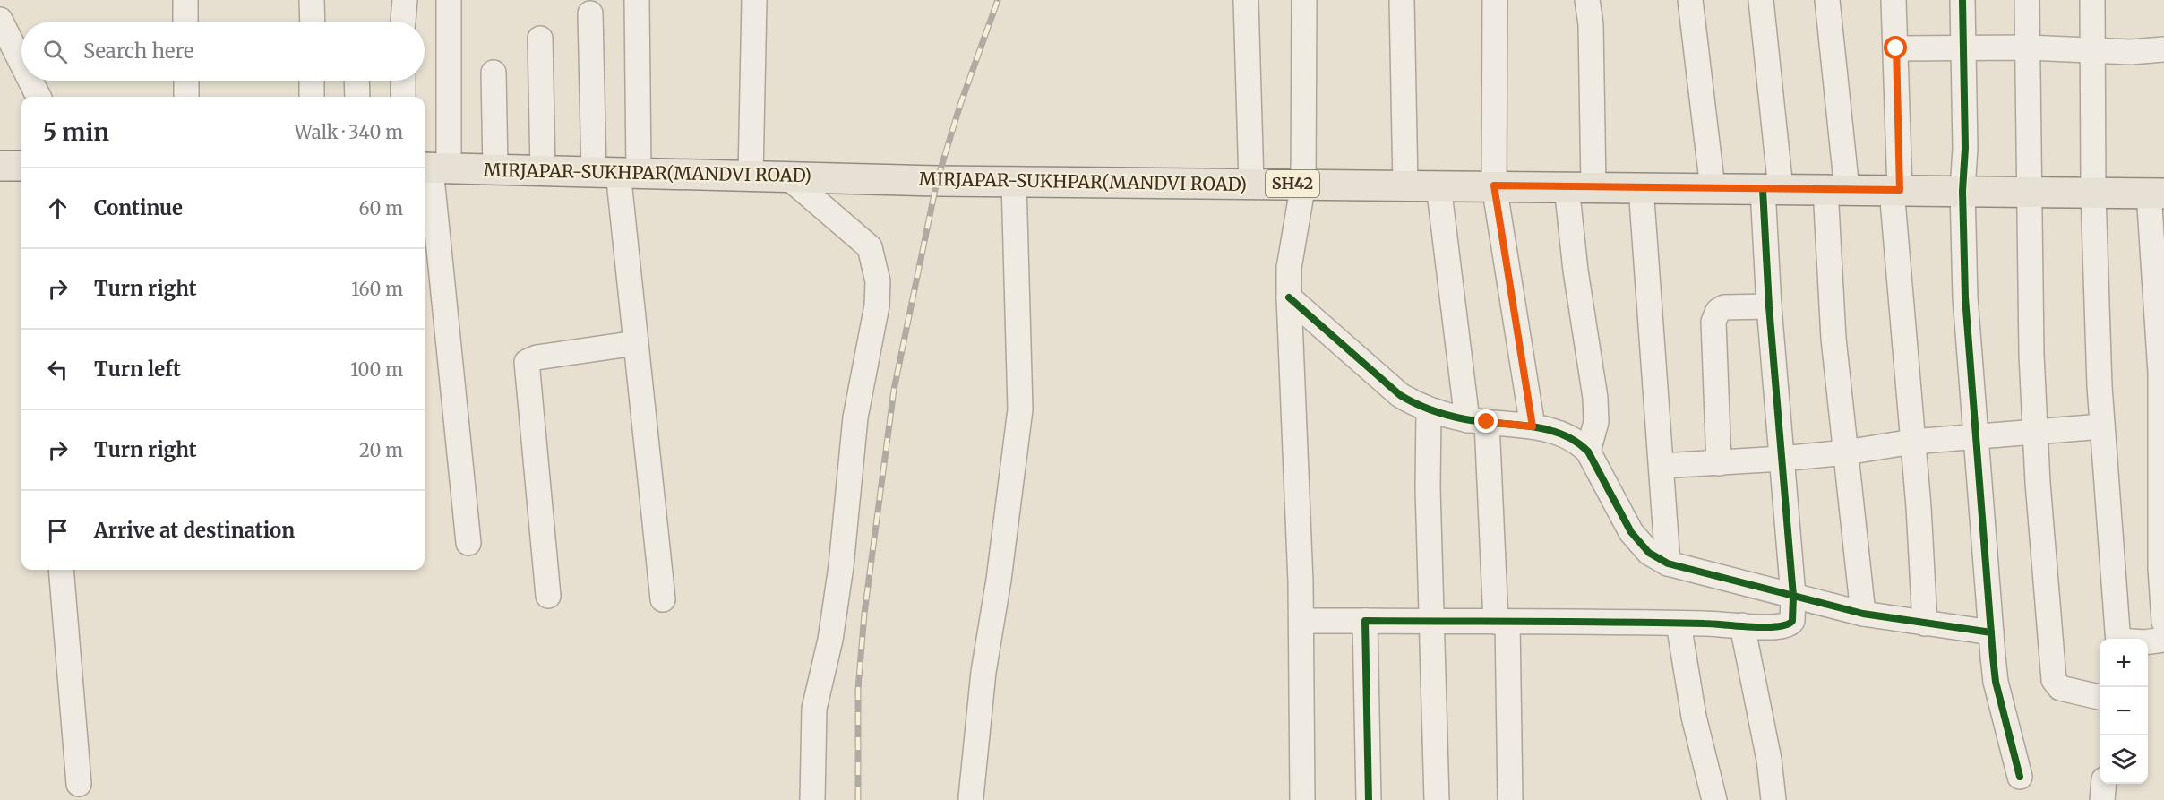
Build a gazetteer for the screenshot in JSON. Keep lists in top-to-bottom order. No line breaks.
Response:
{"streets":{"main road":["MIRJAPAR-SUKHPAR(MANDVI ROAD)","SH42"]},"page":{"search":"Search here","heading":["5 min","Walk · 340 m"],"list":[["Continue","60 m"],["Turn right","160 m"],["Turn left","100 m"],["Turn right","20 m"],"Arrive at destination"],"map_buttons":["+","−"]}}
